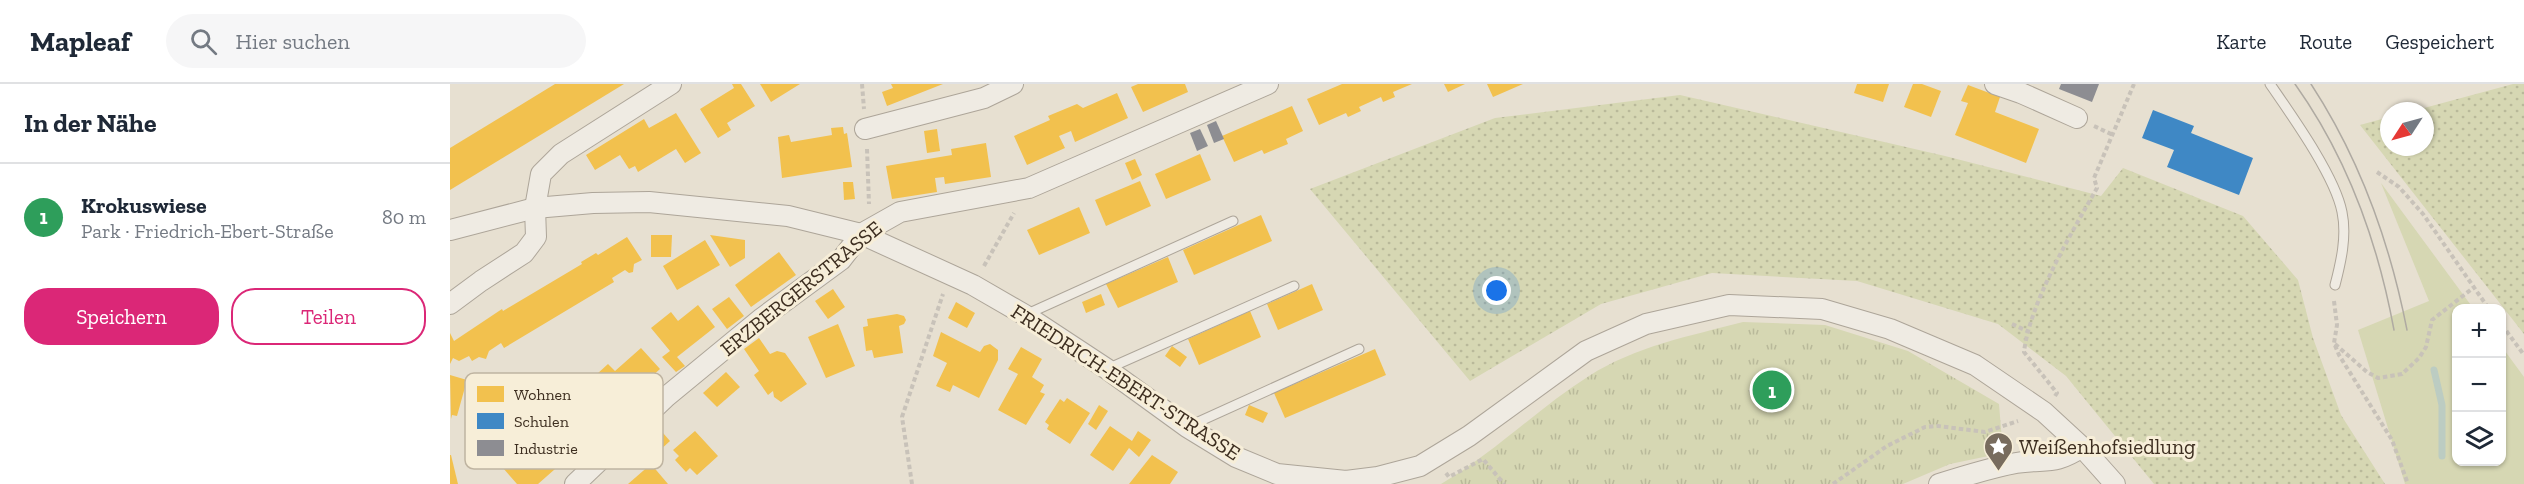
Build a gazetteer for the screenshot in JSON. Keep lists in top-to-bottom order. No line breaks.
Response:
{"streets":{"street":["ERZBERGERSTRASSE","FRIEDRICH-EBERT-STRASSE"]},"crossings":[["ERZBERGERSTRASSE","FRIEDRICH-EBERT-STRASSE"]],"places":{"place":["Weißenhofsiedlung"]},"legend":["Wohnen","Schulen","Industrie"],"north":"bottom left","page":{"header":"Mapleaf","search":"Hier suchen","nav":["Karte","Route","Gespeichert"],"heading":"In der Nähe","list":[{"mark":"1","name":"Krokuswiese","note":"Park · Friedrich-Ebert-Straße","value":"80 m"}],"buttons":["Speichern","Teilen"],"map_buttons":["+","−"],"pins":"1"}}
